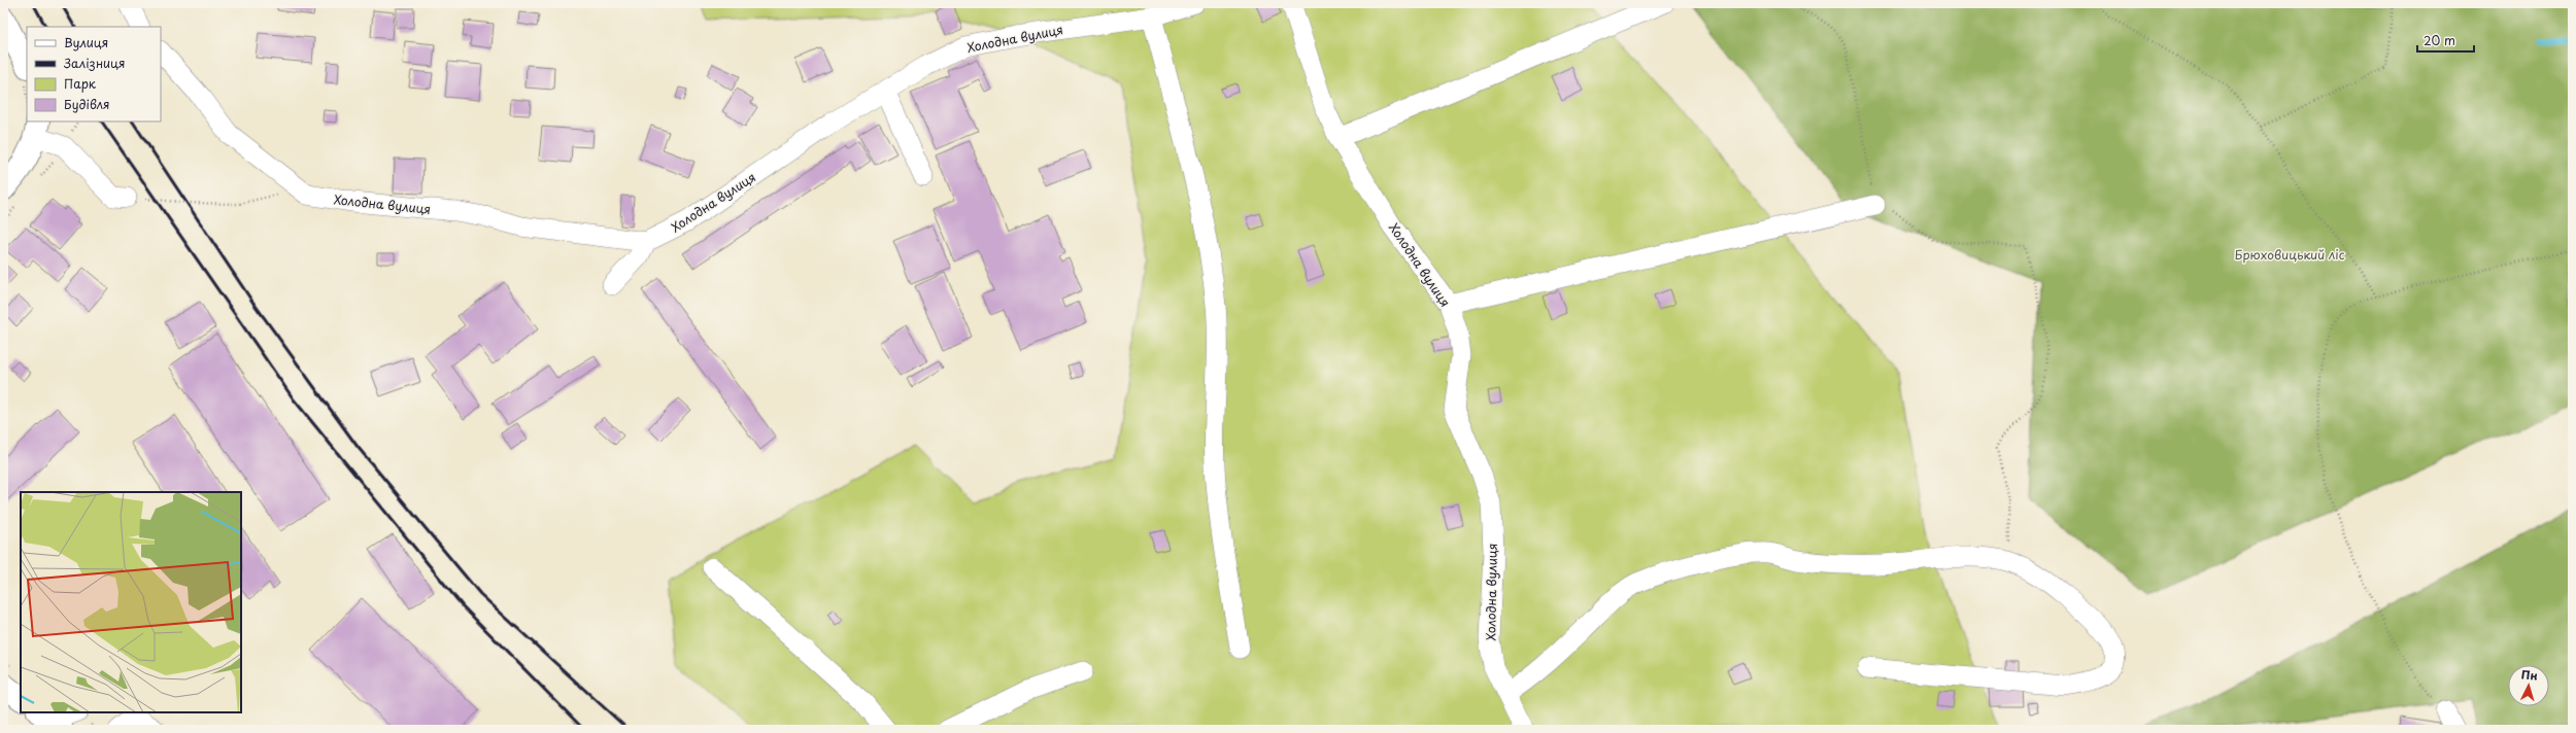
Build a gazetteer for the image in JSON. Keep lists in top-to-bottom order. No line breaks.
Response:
{"streets":{"street":["Холодна вулиця"]},"parks":["Брюховицький ліс"],"legend":["Вулиця","Залізниця","Парк","Будівля"],"scale_bar":"20 m","north":"top"}
